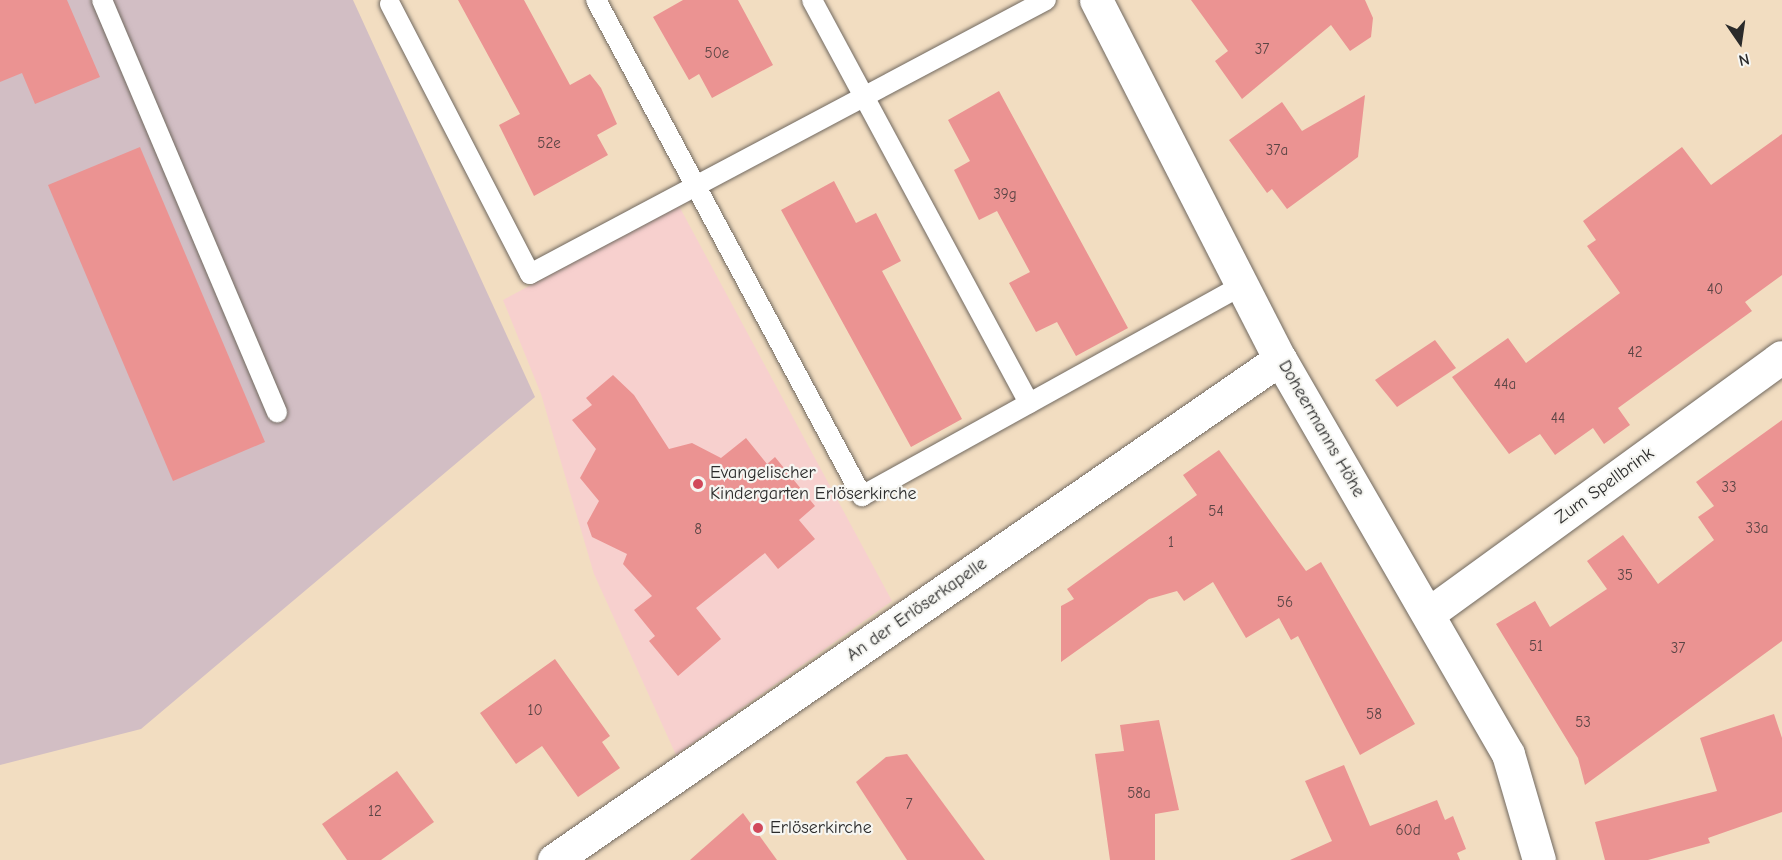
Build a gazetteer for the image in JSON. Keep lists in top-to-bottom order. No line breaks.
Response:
{"streets":{"street":["Doheermanns Höhe","Zum Spellbrink","An der Erlöserkapelle"]},"crossings":[["Doheermanns Höhe","Zum Spellbrink"],["Doheermanns Höhe","An der Erlöserkapelle"]],"places":["Evangelischer Kindergarten Erlöserkirche","Erlöserkirche"],"house_numbers":["37","50e","52e","37a","39g","40","42","44a","44","33","54","33a","8","1","35","56","51","37","10","58","53","58a","7","12","60d"],"north":"bottom"}
